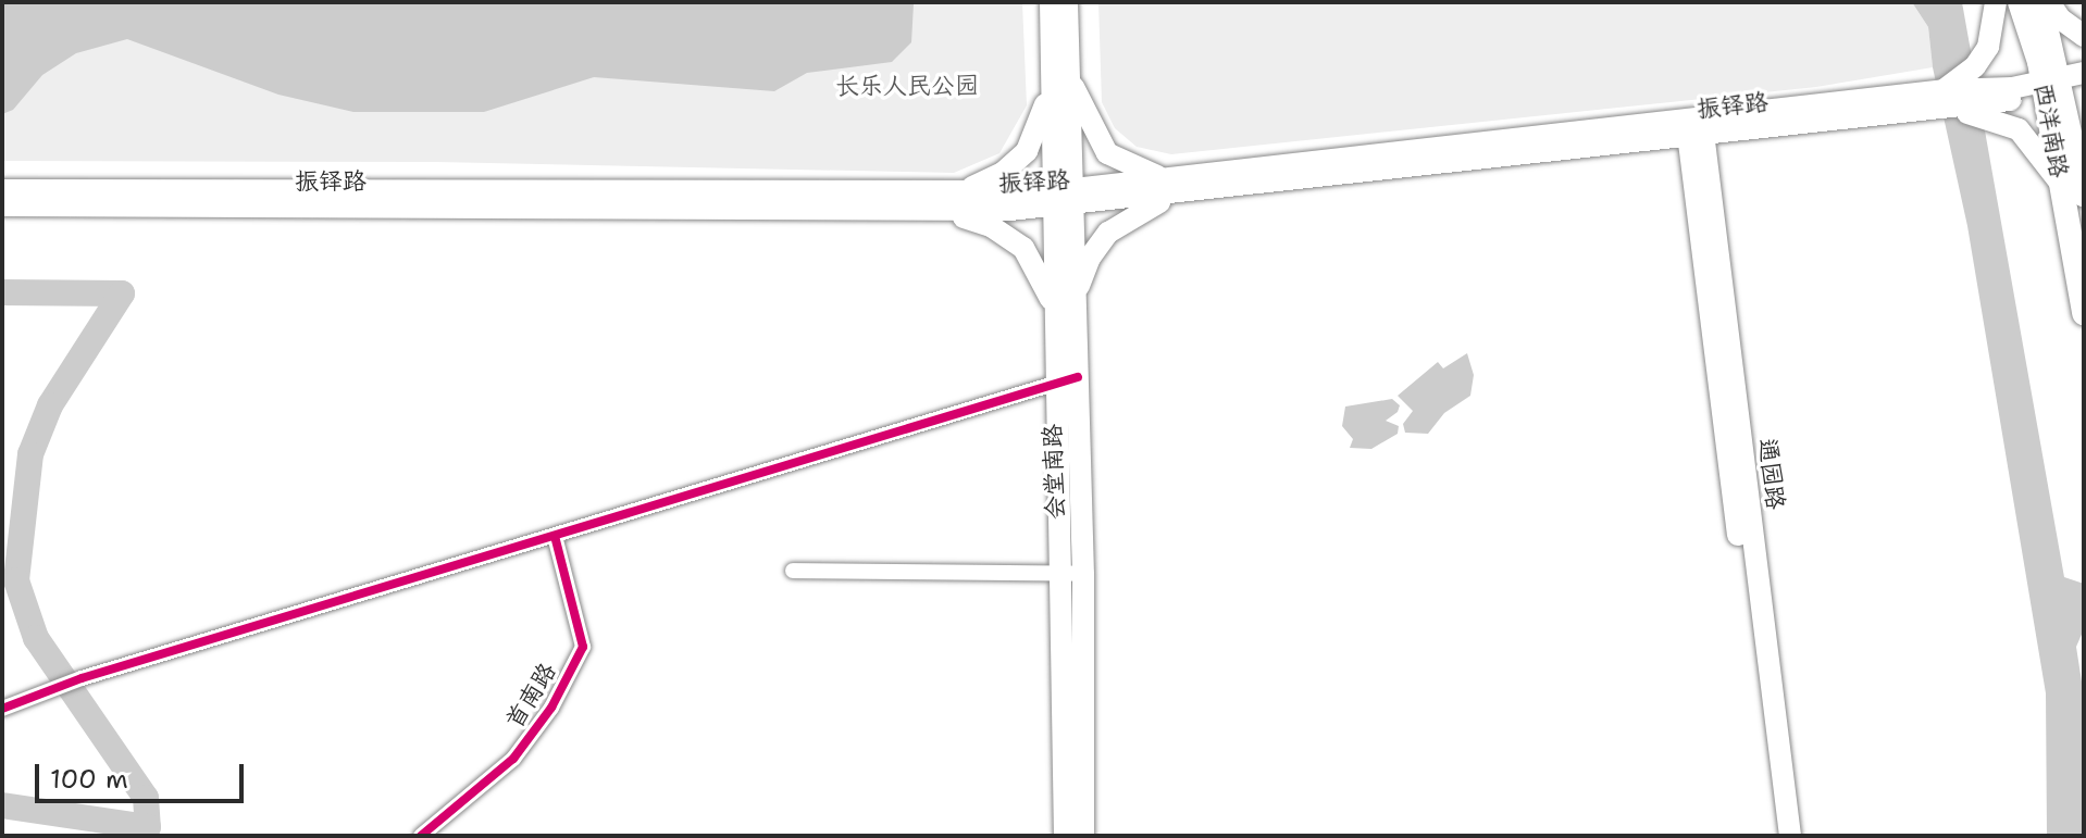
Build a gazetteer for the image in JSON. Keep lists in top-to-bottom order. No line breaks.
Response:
{"streets":{"main road":["振铎路","西洋南路","会堂南路","通园路"],"street":["首南路"]},"crossings":[["振铎路","西洋南路"],["振铎路","会堂南路"],["振铎路","通园路"]],"parks":["长乐人民公园"],"scale_bar":"100 m"}
